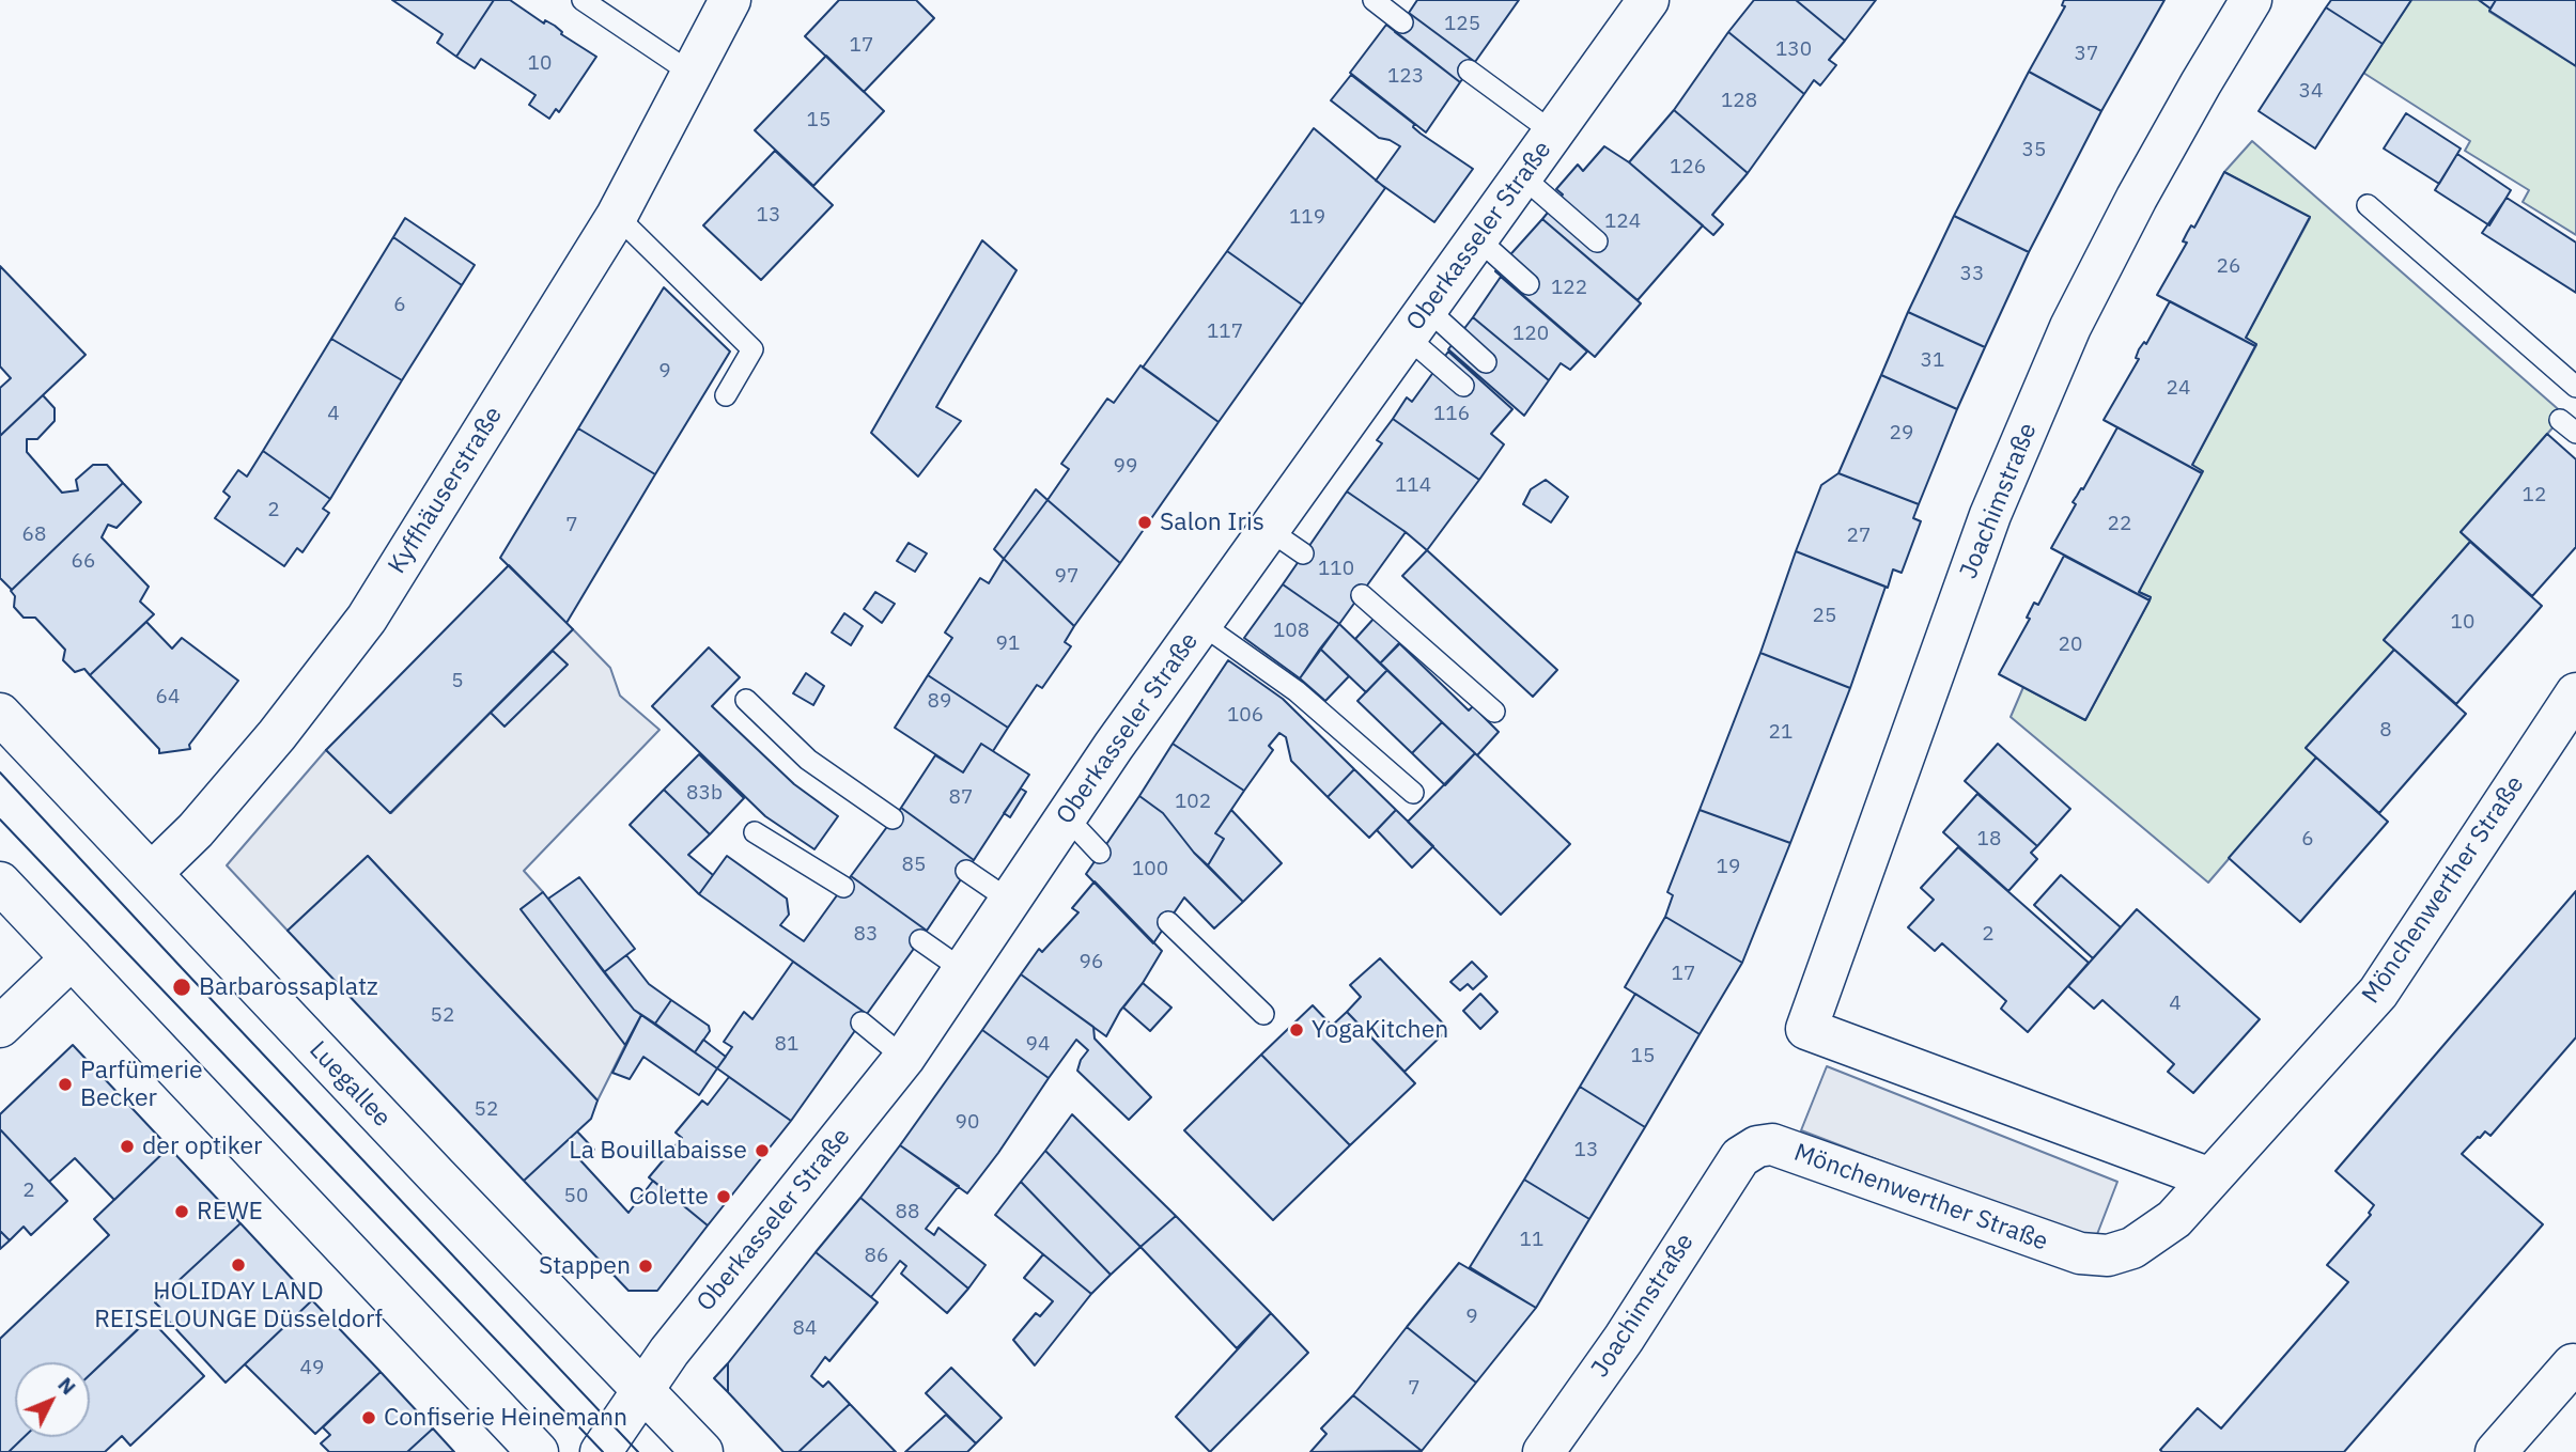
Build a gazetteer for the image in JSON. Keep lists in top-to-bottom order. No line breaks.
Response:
{"streets":{"street":["Oberkasseler Straße","Kyffhäuserstraße","Joachimstraße","Mönchenwerther Straße","Luegallee"]},"crossings":[["Oberkasseler Straße","Luegallee"],["Kyffhäuserstraße","Luegallee"],["Joachimstraße","Mönchenwerther Straße"]],"places":["Salon Iris","Barbarossaplatz","YogaKitchen","Parfümerie Becker","der optiker","La Bouillabaisse","Colette","REWE","HOLIDAY LAND REISELOUNGE Düsseldorf","Stappen","Confiserie Heinemann"],"house_numbers":["125","17","130","37","10","123","34","128","15","35","126","13","119","124","26","33","122","6","117","120","31","9","24","4","116","29","99","114","12","2","22","7","68","27","66","110","97","25","10","108","91","20","5","64","89","106","8","21","83b","87","102","18","6","85","19","100","83","2","96","17","4","52","81","94","15","52","90","13","2","50","88","11","86","9","84","49","7"],"north":"top right"}
